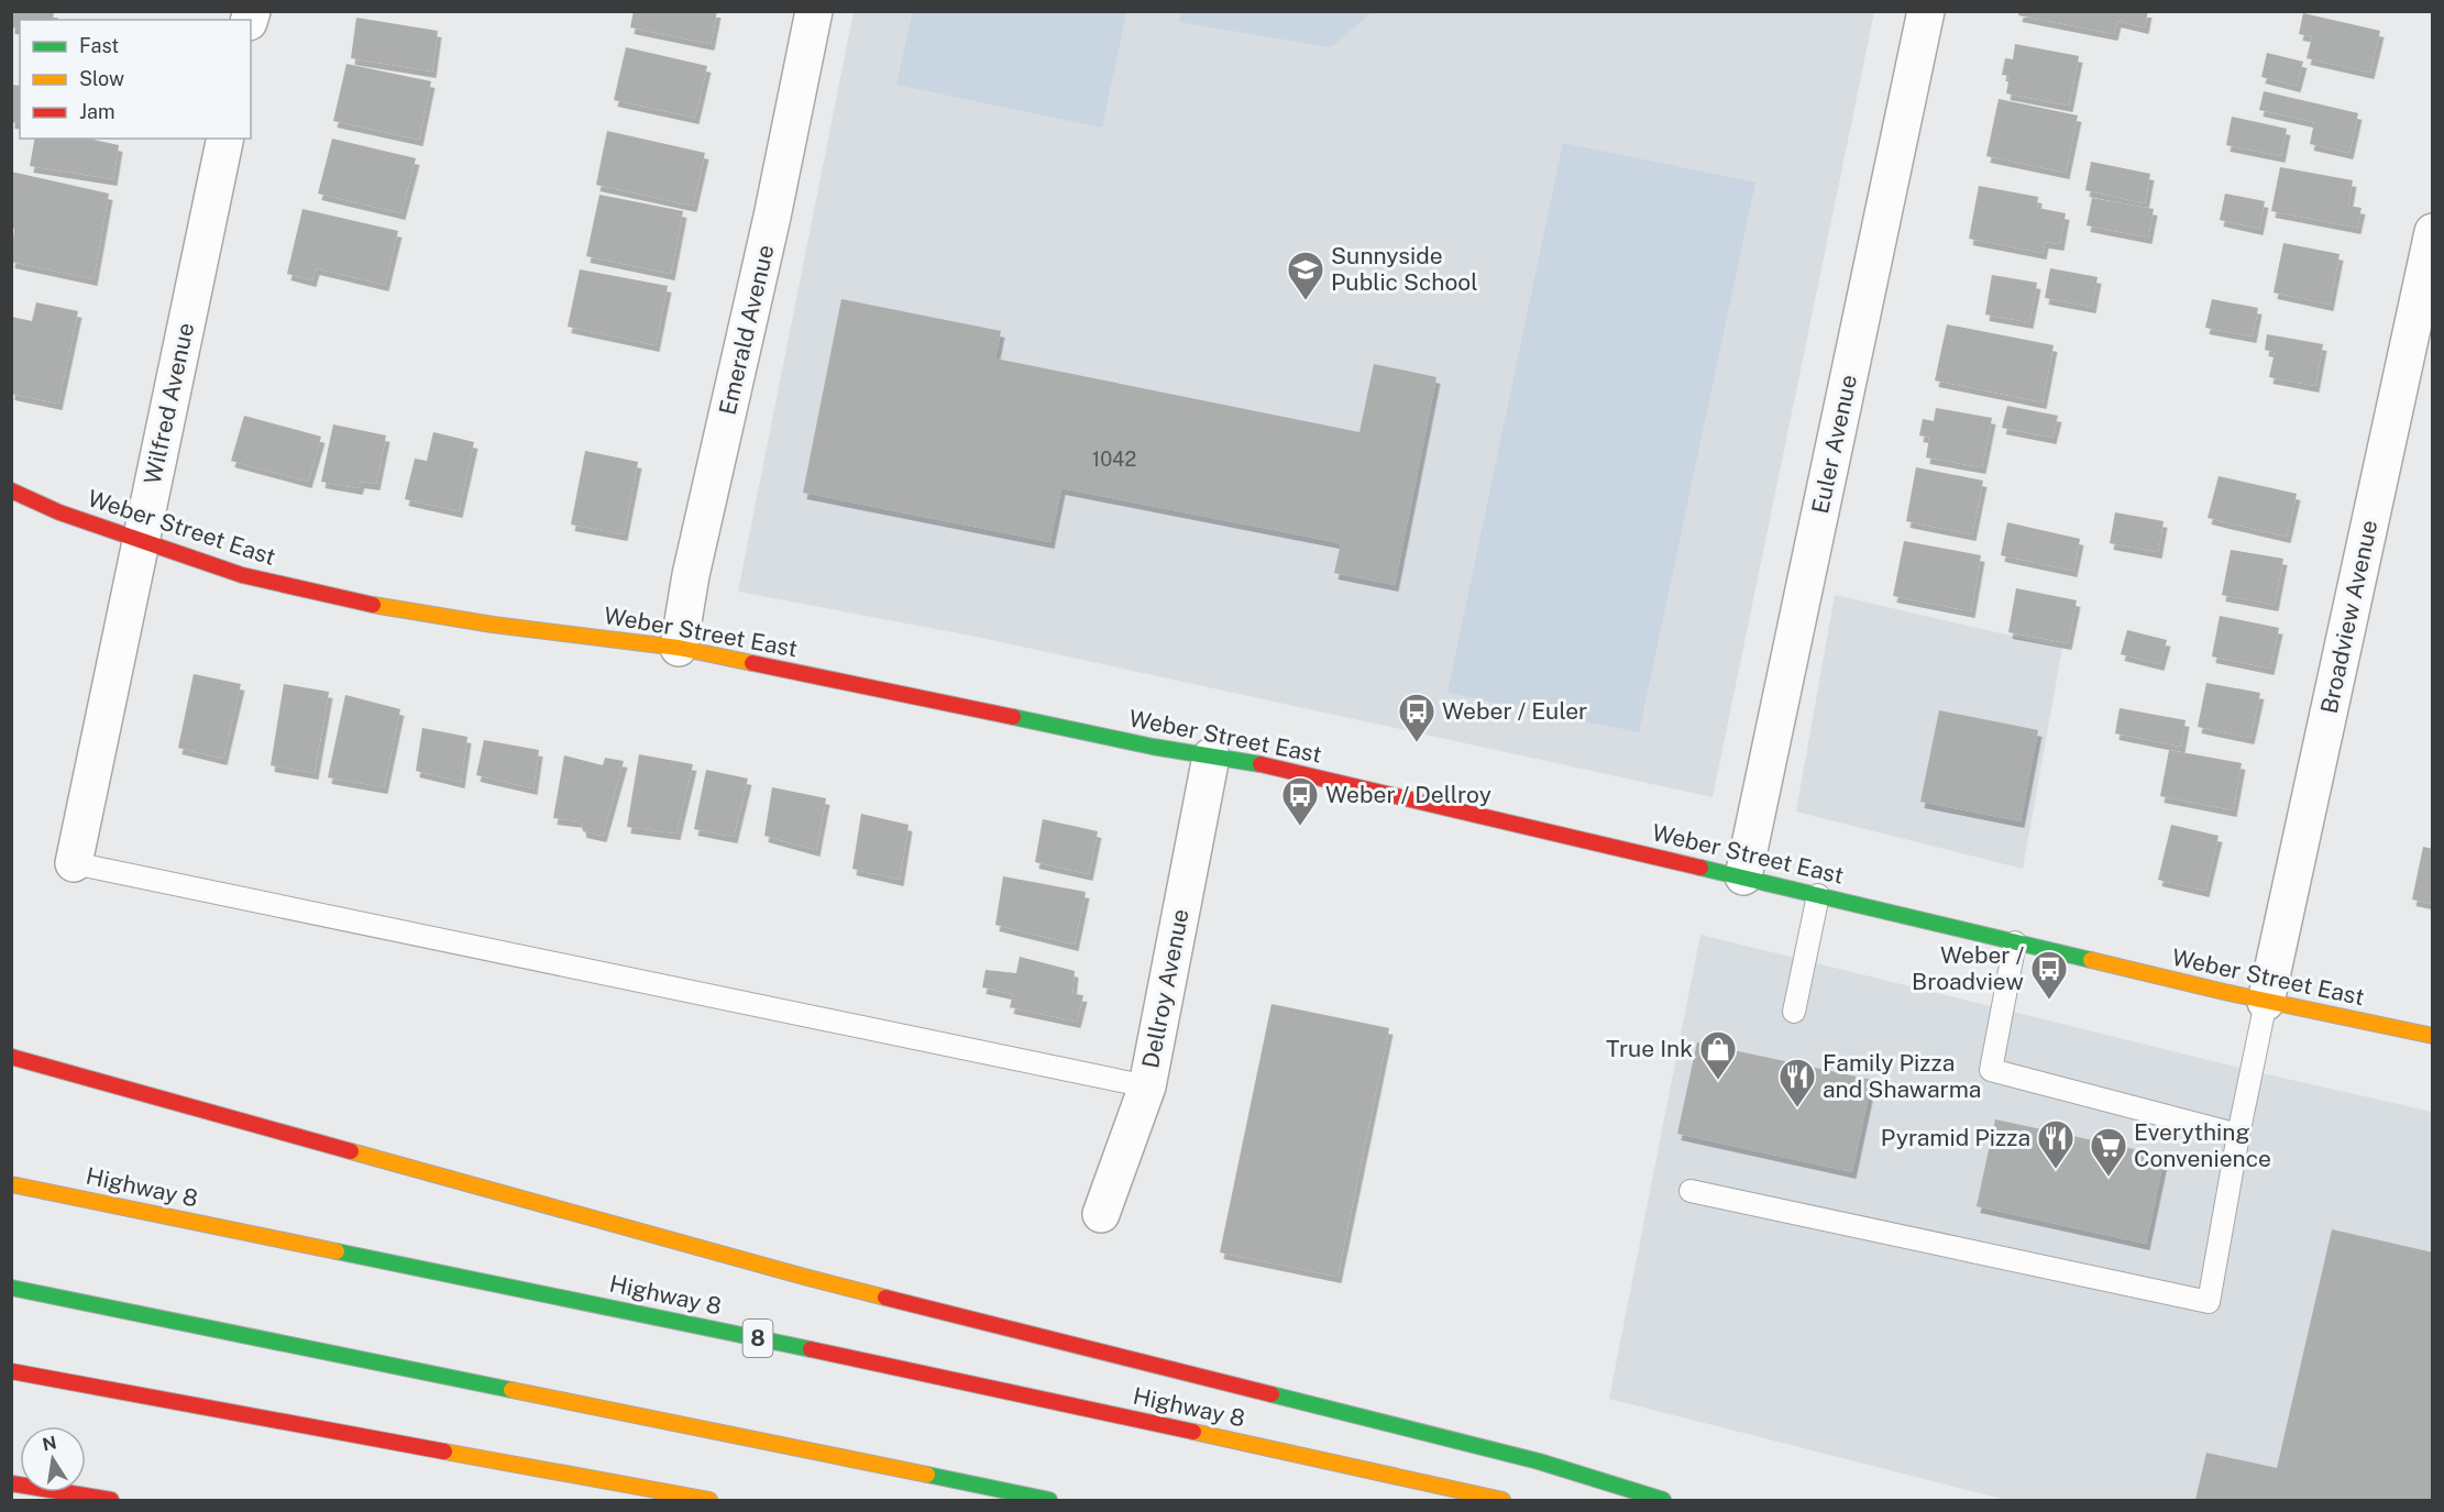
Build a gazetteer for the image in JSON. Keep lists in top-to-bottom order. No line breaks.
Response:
{"streets":{"main road":["Weber Street East","Highway 8","8"],"street":["Emerald Avenue","Wilfred Avenue","Euler Avenue","Broadview Avenue","Dellroy Avenue"]},"crossings":[["Emerald Avenue","Weber Street East"],["Wilfred Avenue","Weber Street East"],["Euler Avenue","Weber Street East"],["Weber Street East","Broadview Avenue"],["Weber Street East","Dellroy Avenue"]],"places":{"school or university":["Sunnyside Public School"],"bus stop":["Weber / Euler","Weber / Dellroy","Weber / Broadview"],"shop":["True Ink"],"restaurant":["Family Pizza and Shawarma","Pyramid Pizza"],"supermarket":["Everything Convenience"]},"house_numbers":["1042"],"legend":["Fast","Slow","Jam"],"north":"top"}
